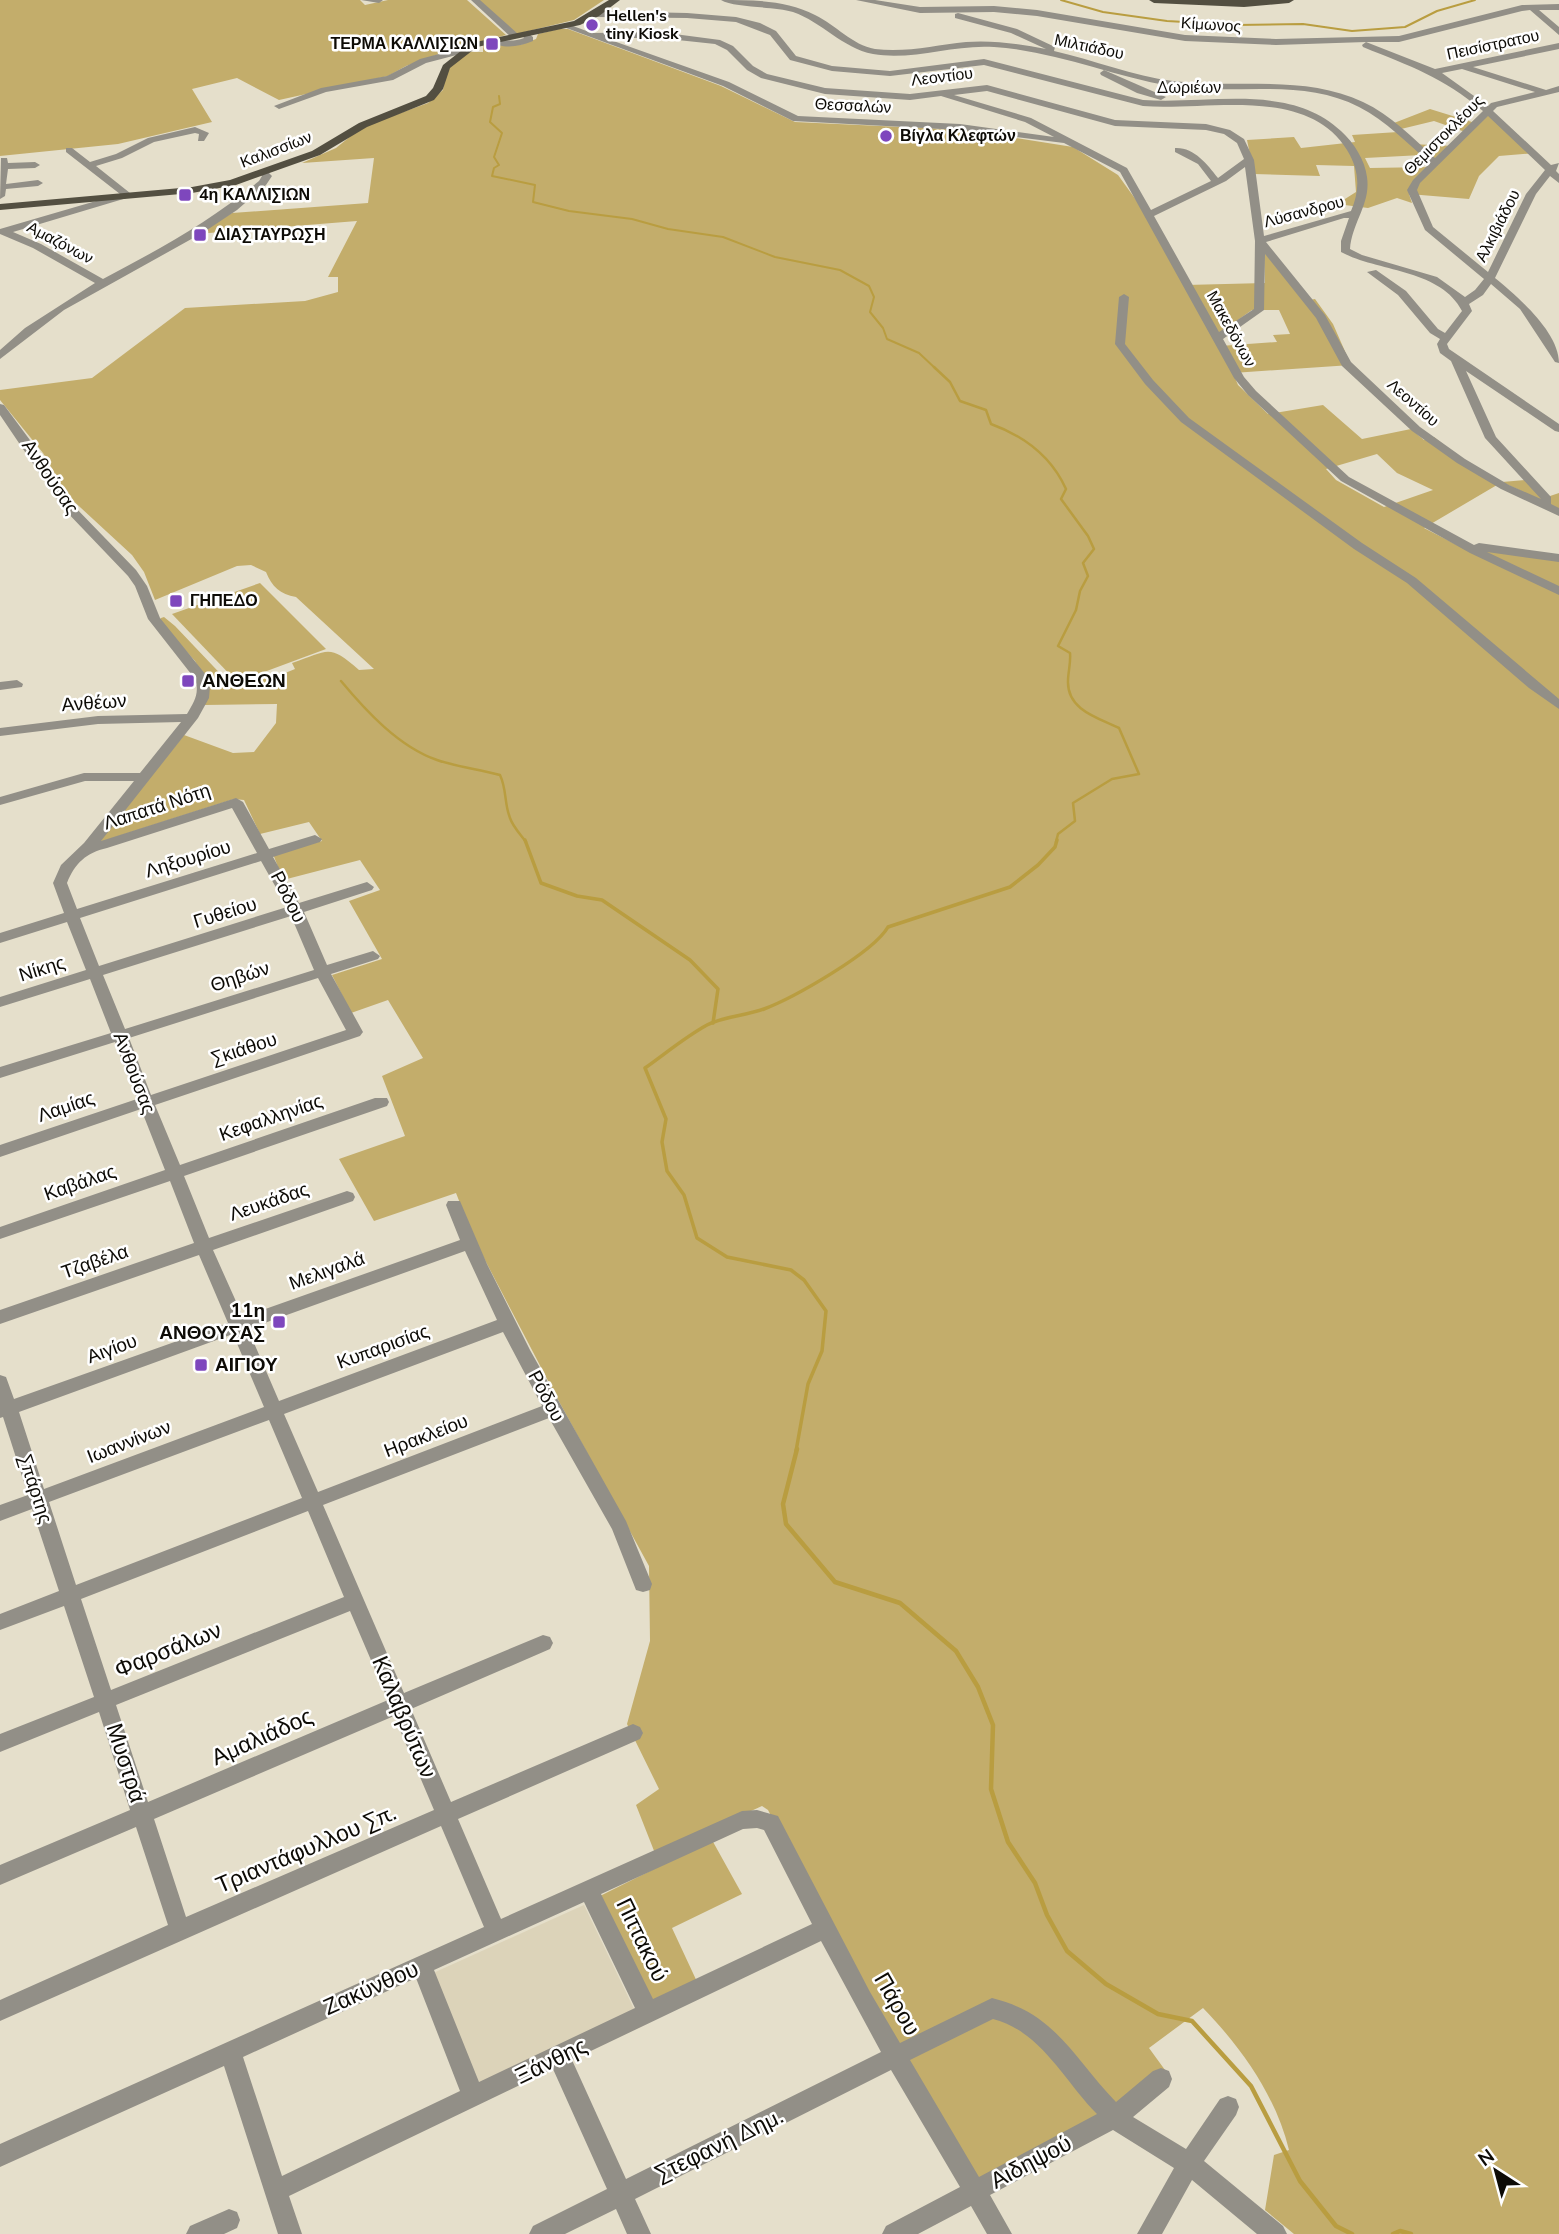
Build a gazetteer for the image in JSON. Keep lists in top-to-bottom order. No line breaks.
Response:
{"streets":{"main road":["Καλισσίων"],"street":["Κίμωνος","Πεισίστρατου","Μιλτιάδου","Λεοντίου","Δωριέων","Θεσσαλών","Θεμιστοκλέους","Λύσανδρου","Αλκιβιάδου","Αμαζόνων","Μακεδόνων","Ανθούσας","Ανθέων","Λαπατά Νότη","Ληξουρίου","Ρόδου","Γυθείου","Νίκης","Θηβών","Σκιάθου","Λαμίας","Κεφαλληνίας","Καβάλας","Λευκάδας","Τζαβέλα","Μελιγαλά","Κυπαρισίας","Αιγίου","Ηρακλείου","Ιωαννίνων","Σπάρτης","Φαρσάλων","Καλαβρύτων","Αμαλιάδος","Μυστρά","Τριαντάφυλλου Σπ.","Πιττακού","Ζακύνθου","Πάρου","Ξάνθης","Στεφανή Δημ.","Αιδηψού"]},"crossings":[["Μιλτιάδου","Θεμιστοκλέους"],["Λεοντίου","Θεσσαλών"],["Λεοντίου","Λύσανδρου"],["Λεοντίου","Μακεδόνων"],["Δωριέων","Καλισσίων"],["Δωριέων","Λύσανδρου"],["Δωριέων","Αλκιβιάδου"],["Θεσσαλών","Καλισσίων"],["Θεσσαλών","Μακεδόνων"],["Θεμιστοκλέους","Αλκιβιάδου"],["Ανθούσας","Ανθέων"],["Ανθούσας","Λαπατά Νότη"],["Ανθούσας","Ληξουρίου"],["Ανθούσας","Γυθείου"],["Ανθούσας","Νίκης"],["Ανθούσας","Θηβών"],["Ανθούσας","Σκιάθου"],["Ανθούσας","Λαμίας"],["Ανθούσας","Κεφαλληνίας"],["Ανθούσας","Καβάλας"],["Ανθούσας","Λευκάδας"],["Ανθούσας","Τζαβέλα"],["Ανθούσας","Μελιγαλά"],["Ανθούσας","Κυπαρισίας"],["Ανθούσας","Αιγίου"],["Ανθούσας","Ηρακλείου"],["Ανθούσας","Ιωαννίνων"],["Ανθούσας","Καλαβρύτων"],["Λαπατά Νότη","Ρόδου"],["Ληξουρίου","Ρόδου"],["Ρόδου","Γυθείου"],["Ρόδου","Θηβών"],["Ρόδου","Σκιάθου"],["Ρόδου","Μελιγαλά"],["Ρόδου","Κυπαρισίας"],["Ρόδου","Ηρακλείου"],["Γυθείου","Νίκης"],["Σκιάθου","Λαμίας"],["Κεφαλληνίας","Καβάλας"],["Λευκάδας","Τζαβέλα"],["Μελιγαλά","Αιγίου"],["Κυπαρισίας","Ιωαννίνων"],["Αιγίου","Σπάρτης"],["Ηρακλείου","Καλαβρύτων"],["Ιωαννίνων","Σπάρτης"],["Σπάρτης","Μυστρά"],["Φαρσάλων","Καλαβρύτων"],["Φαρσάλων","Μυστρά"],["Καλαβρύτων","Αμαλιάδος"],["Καλαβρύτων","Τριαντάφυλλου Σπ."],["Καλαβρύτων","Ζακύνθου"],["Αμαλιάδος","Μυστρά"],["Μυστρά","Τριαντάφυλλου Σπ."],["Πιττακού","Ζακύνθου"],["Πιττακού","Ξάνθης"],["Ζακύνθου","Πάρου"],["Πάρου","Ξάνθης"],["Πάρου","Στεφανή Δημ."],["Πάρου","Αιδηψού"],["Στεφανή Δημ.","Αιδηψού"]],"places":{"other":["Hellen's tiny Kiosk","Βίγλα Κλεφτών"],"transit":["ΤΕΡΜΑ ΚΑΛΛΙΣΙΩΝ","4η ΚΑΛΛΙΣΙΩΝ","ΔΙΑΣΤΑΥΡΩΣΗ","ΓΗΠΕΔΟ","ΑΝΘΕΩΝ","11η ΑΝΘΟΥΣΑΣ","ΑΙΓΙΟΥ"]},"north":"top left"}
